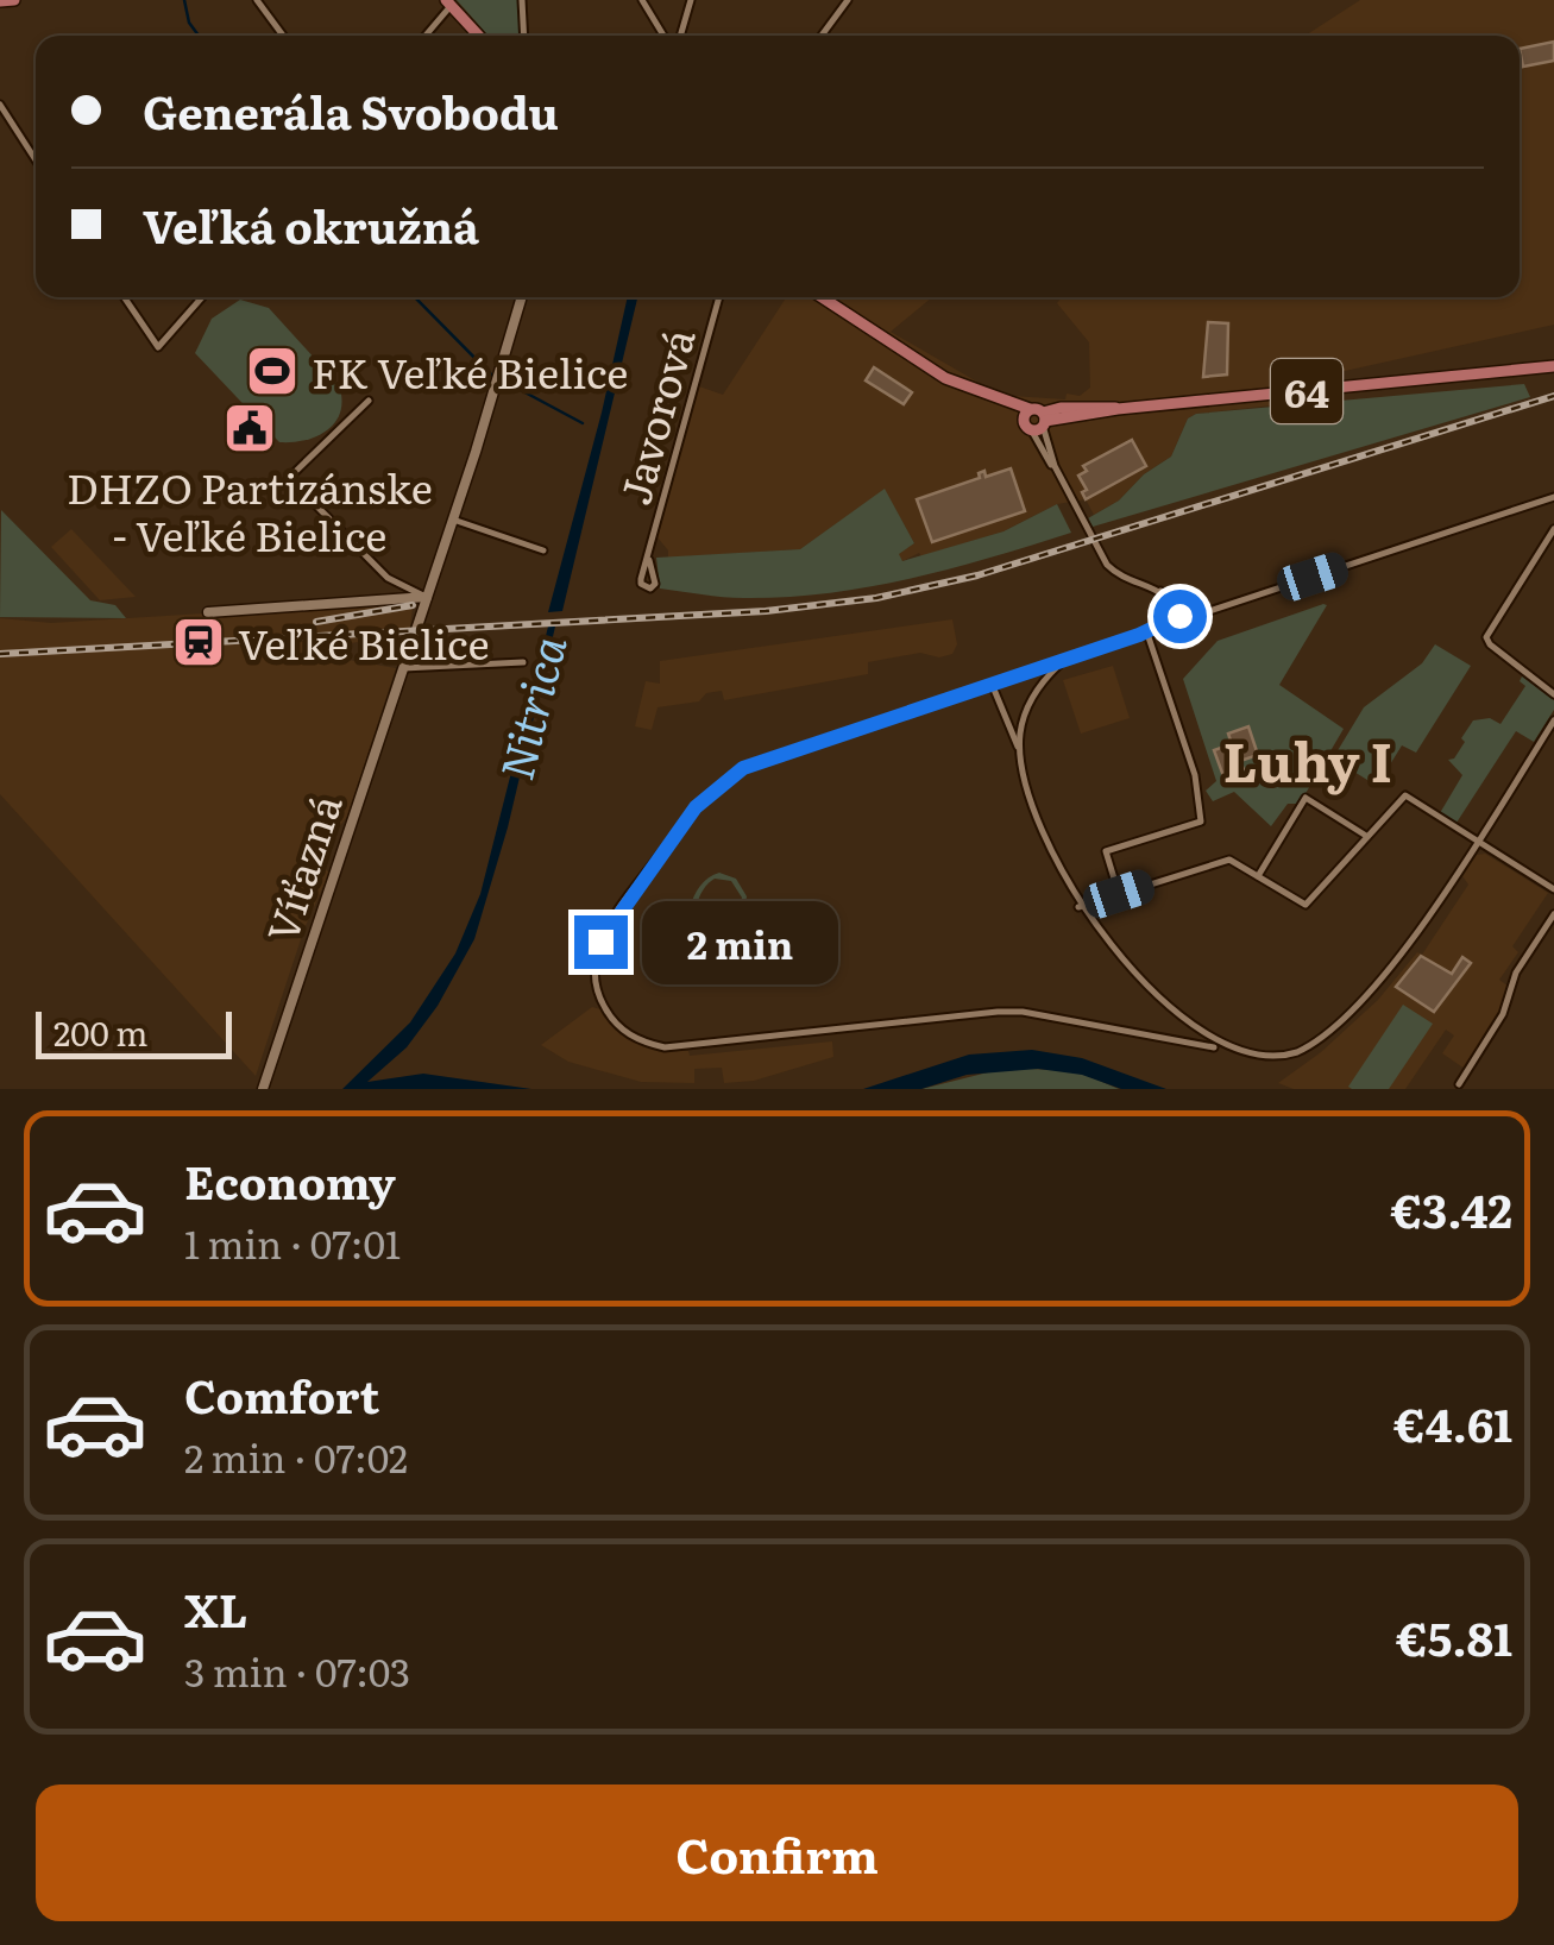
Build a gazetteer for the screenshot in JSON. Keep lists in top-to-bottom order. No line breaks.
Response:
{"streets":{"main road":["64","Víťazná"],"street":["Javorová"]},"districts":["Luhy I"],"water":["Nitrica"],"places":{"sports":["FK Veľké Bielice"],"public building":["DHZO Partizánske - Veľké Bielice"],"station":["Veľké Bielice"]},"scale_bar":"200 m","page":{"banner":["Generála Svobodu","Veľká okružná"],"bubble":"2 min","scale":"200 m","list":[{"name":"Economy","note":"1 min · 07:01","value":"€3.42"},{"name":"Comfort","note":"2 min · 07:02","value":"€4.61"},{"name":"XL","note":"3 min · 07:03","value":"€5.81"}],"buttons":"Confirm"}}
